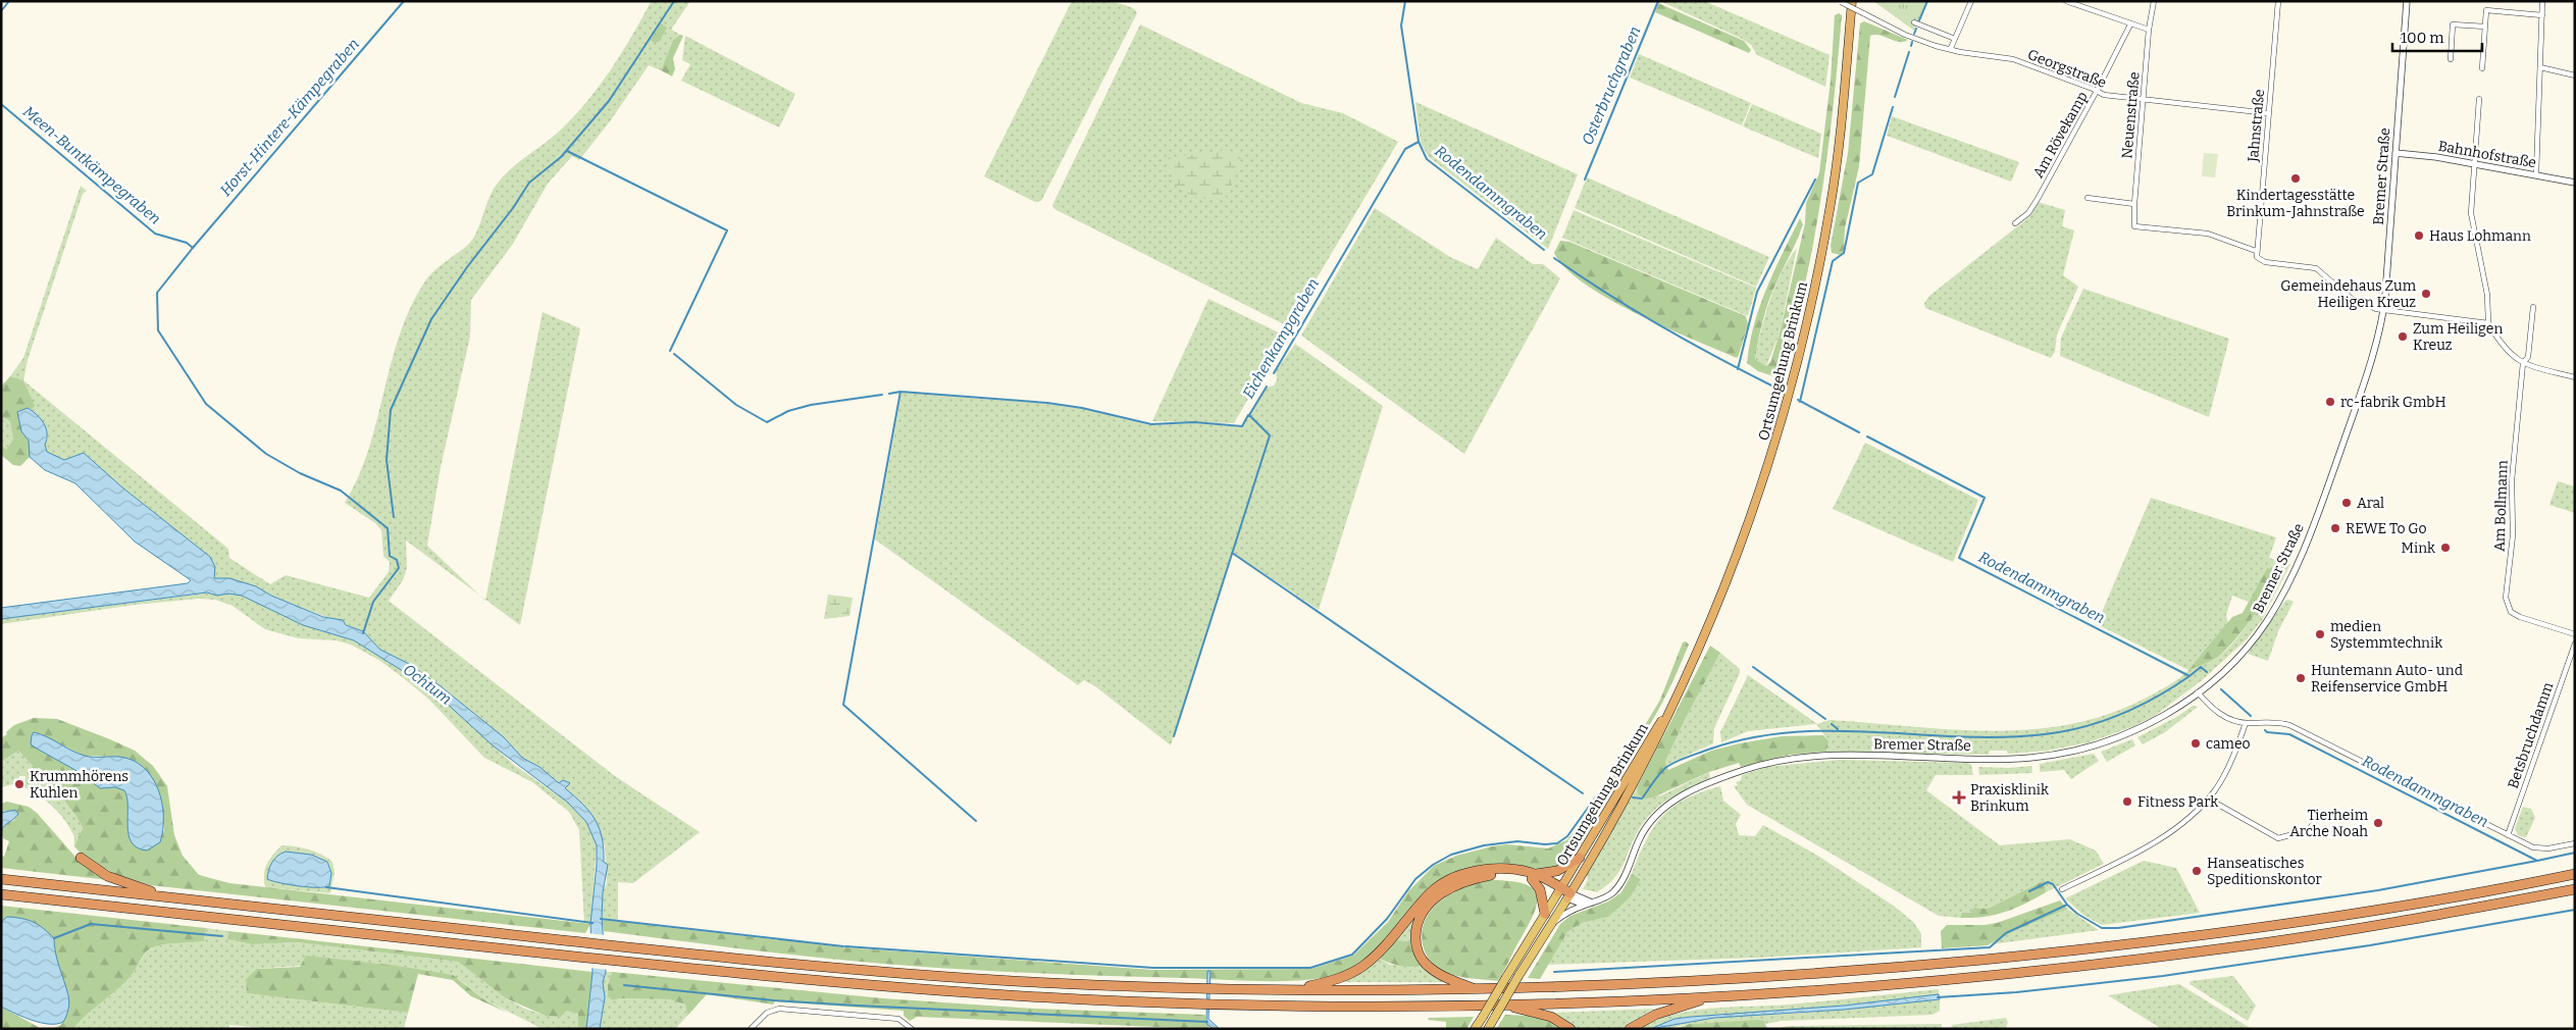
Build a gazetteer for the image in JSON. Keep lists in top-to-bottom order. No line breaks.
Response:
{"streets":{"highway":["Ortsumgehung Brinkum"],"street":["Georgstraße","Neuenstraße","Jahnstraße","Am Rövekamp","Bahnhofstraße","Bremer Straße","Am Bollmann","Betsbruchdamm"]},"crossings":[["Georgstraße","Neuenstraße"],["Georgstraße","Jahnstraße"],["Georgstraße","Am Rövekamp"],["Neuenstraße","Jahnstraße"],["Bahnhofstraße","Bremer Straße"]],"water":["Osterbruchgraben","Horst-Hintere-Kämpegraben","Meen-Buntkämpegraben","Rodendammgraben","Eichenkampgraben","Ochtum"],"places":{"other":["Kindertagesstätte Brinkum-Jahnstraße","Haus Lohmann","Gemeindehaus Zum Heiligen Kreuz","Zum Heiligen Kreuz","rc-fabrik GmbH","Aral","REWE To Go","Mink","medien Systemmtechnik","Huntemann Auto- und Reifenservice GmbH","cameo","Krummhörens Kuhlen","Fitness Park","Tierheim Arche Noah","Hanseatisches Speditionskontor"],"health":["Praxisklinik Brinkum"]},"scale_bar":"100 m"}
